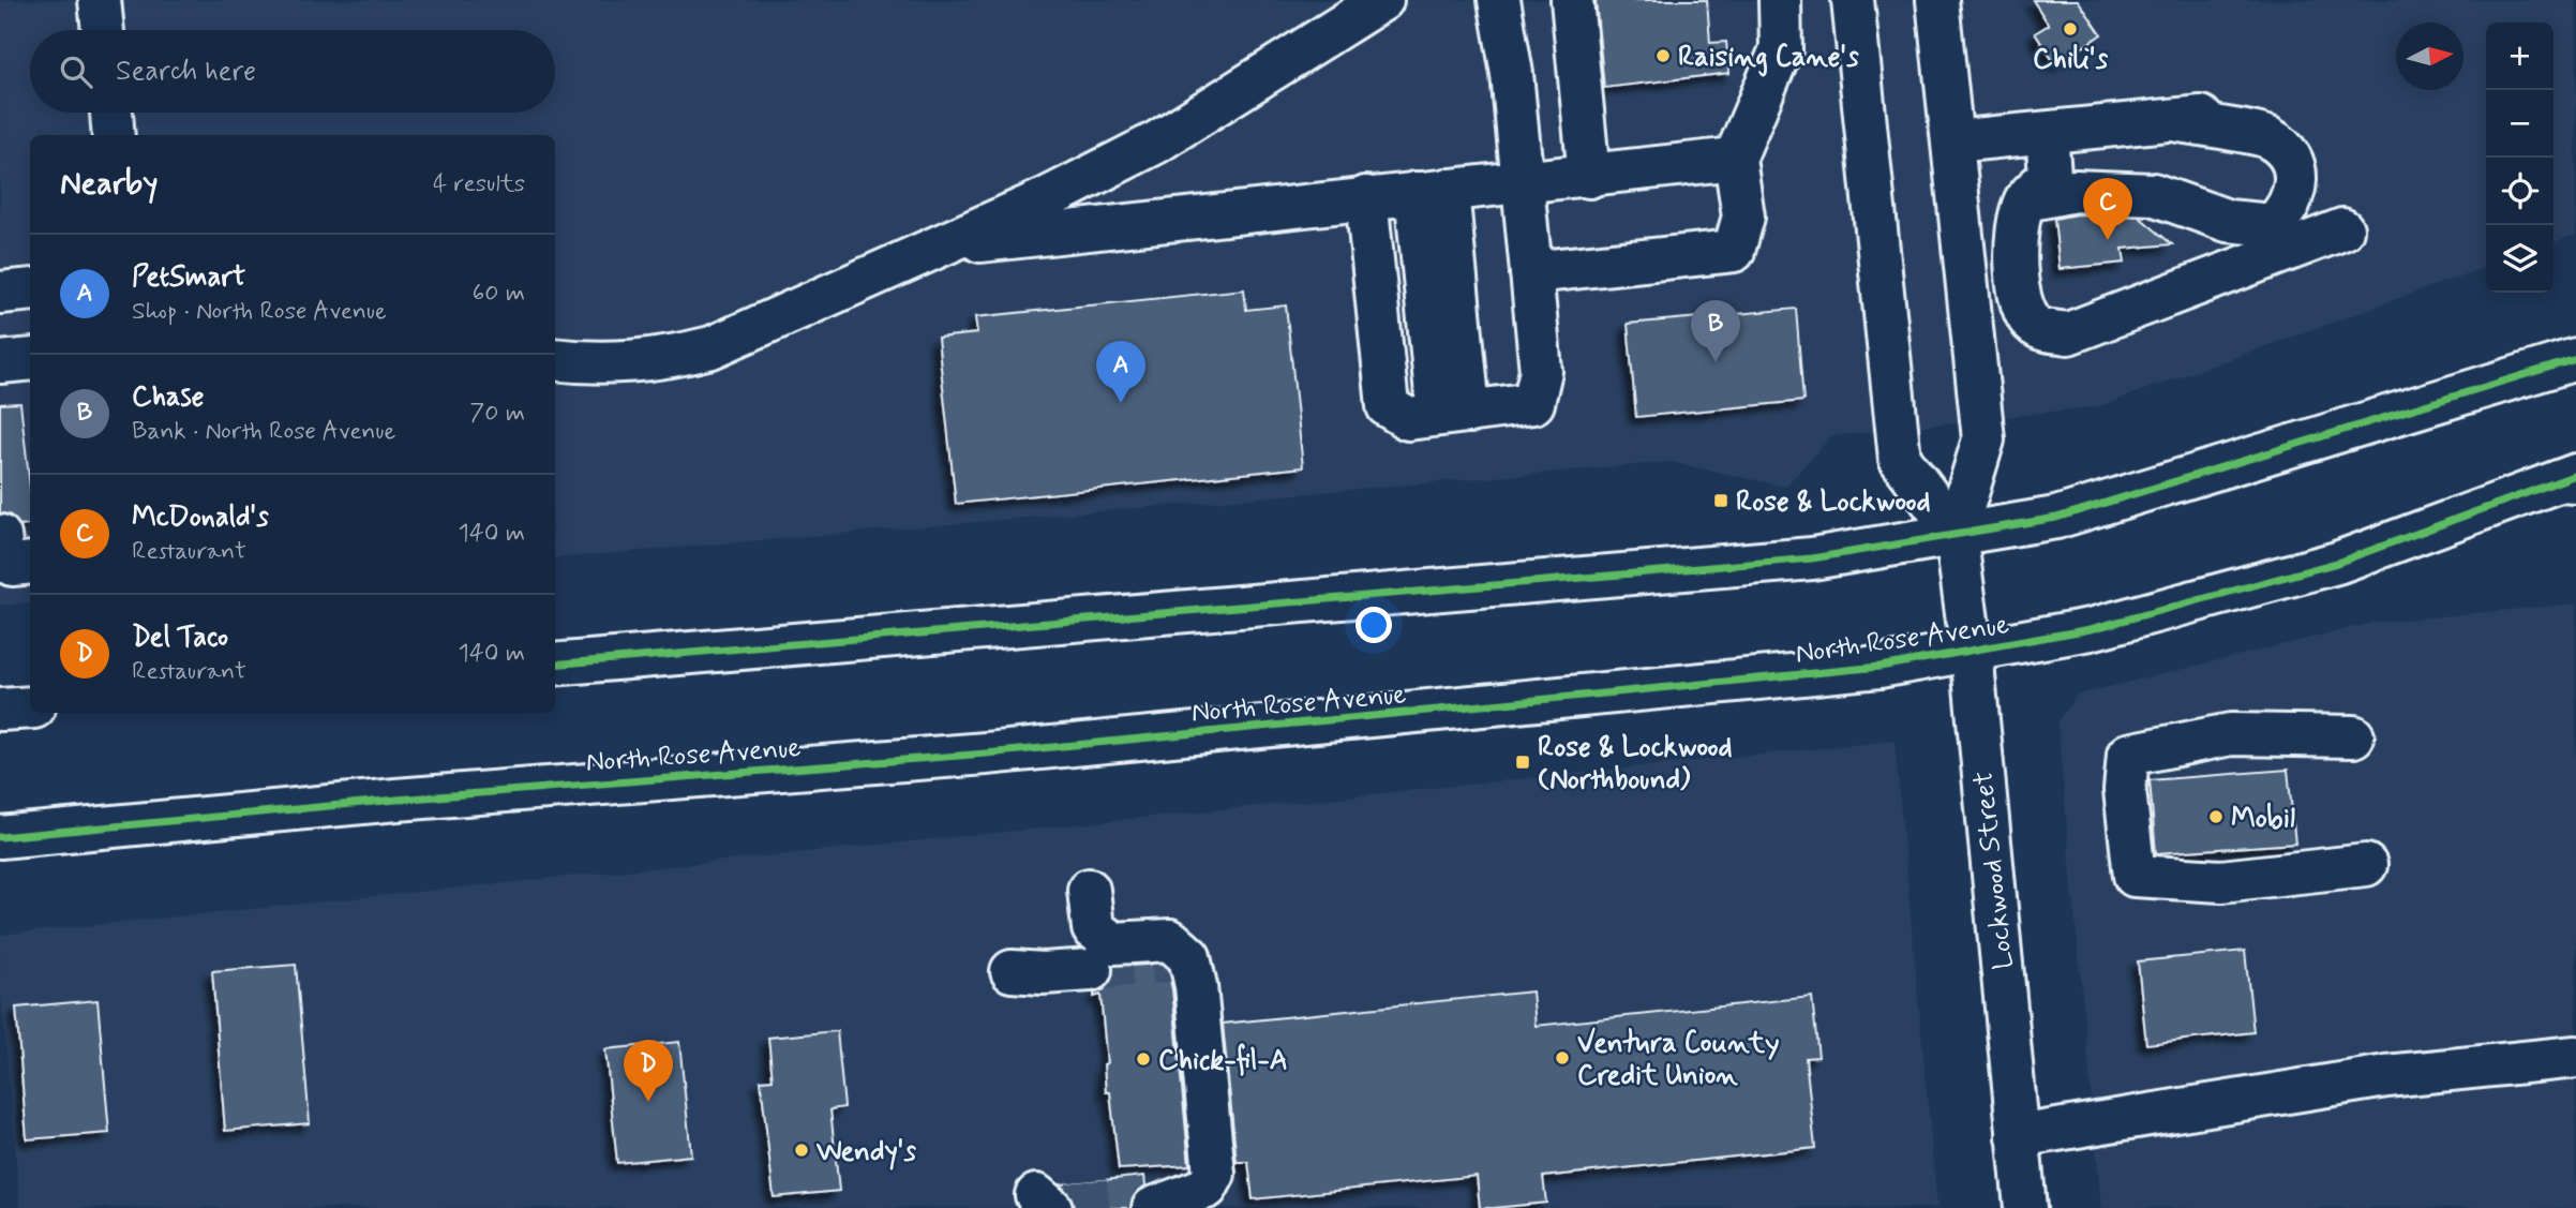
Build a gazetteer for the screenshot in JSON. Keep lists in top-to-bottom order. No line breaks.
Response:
{"streets":{"main road":["North Rose Avenue","Lockwood Street"]},"crossings":[["North Rose Avenue","Lockwood Street"]],"places":{"other":["Chili's","Raising Cane's","Mobil","Ventura County Credit Union","Chick-fil-A","Wendy's"],"transit":["Rose & Lockwood","Rose & Lockwood (Northbound)"]},"north":"right","page":{"map_buttons":["+","−"],"search":"Search here","heading":["Nearby","4 results"],"pins":["C","B","A","D"],"list":[{"mark":"A","name":"PetSmart","note":"Shop · North Rose Avenue","value":"60 m"},{"mark":"B","name":"Chase","note":"Bank · North Rose Avenue","value":"70 m"},{"mark":"C","name":"McDonald's","note":"Restaurant","value":"140 m"},{"mark":"D","name":"Del Taco","note":"Restaurant","value":"140 m"}]}}
